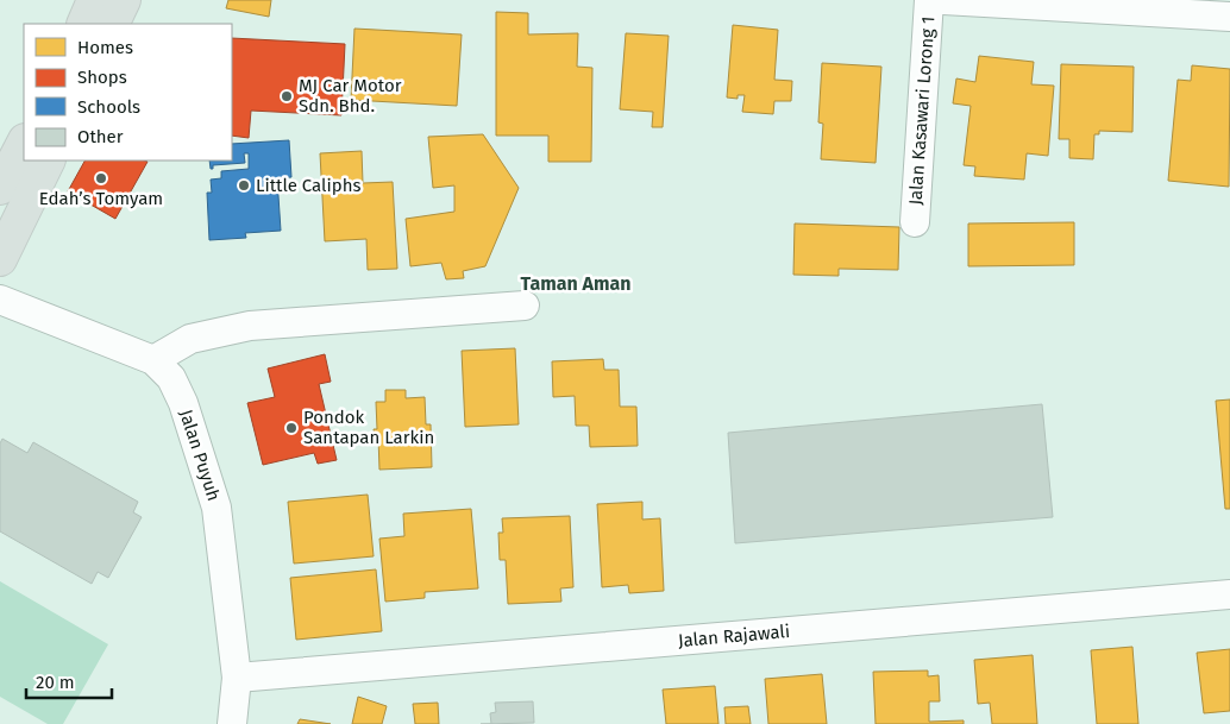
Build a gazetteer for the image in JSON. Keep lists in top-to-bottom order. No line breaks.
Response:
{"streets":{"street":["Jalan Kasawari Lorong 1","Jalan Puyuh","Jalan Rajawali"]},"crossings":[["Jalan Puyuh","Jalan Rajawali"]],"districts":["Taman Aman"],"places":["MJ Car Motor Sdn. Bhd.","Edah’s Tomyam","Little Caliphs","Pondok Santapan Larkin"],"legend":["Homes","Shops","Schools","Other"],"scale_bar":"20 m"}
